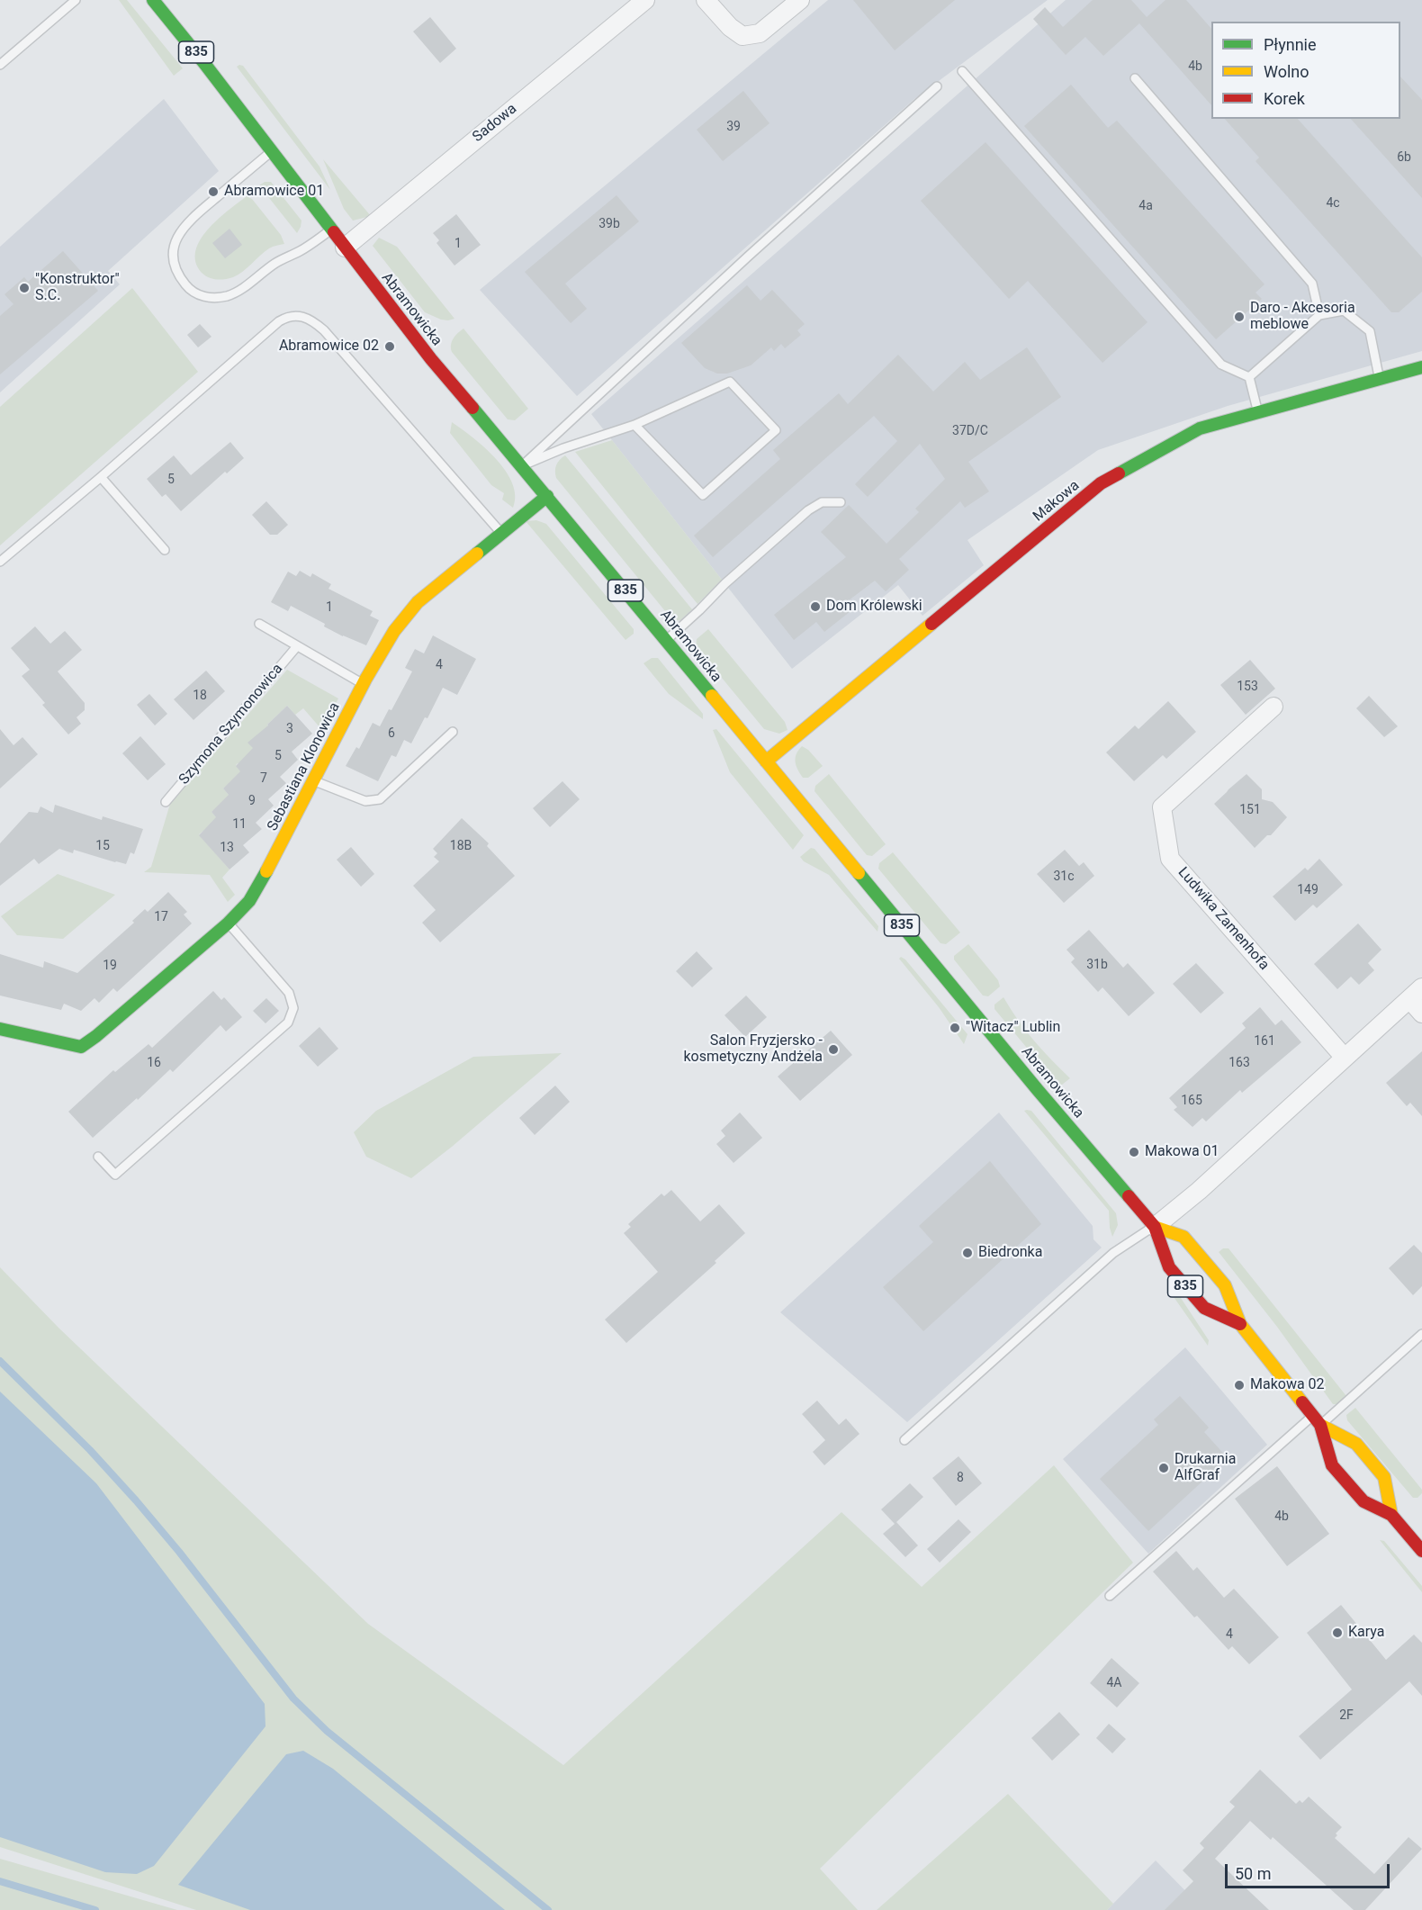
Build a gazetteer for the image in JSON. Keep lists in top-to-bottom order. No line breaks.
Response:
{"streets":{"main road":["835","Abramowicka","Makowa","Sebastiana Klonowica"],"street":["Sadowa","Ludwika Zamenhofa"],"lane":["Szymona Szymonowica"]},"crossings":[["Sadowa","Abramowicka"],["Abramowicka","Makowa"],["Abramowicka","Sebastiana Klonowica"]],"places":["Abramowice 01","\"Konstruktor\" S.C.","Daro - Akcesoria meblowe","Abramowice 02","Dom Królewski","\"Witacz\" Lublin","Salon Fryzjersko - kosmetyczny Andżela","Makowa 01","Biedronka","Makowa 02","Drukarnia AlfGraf","Karya"],"house_numbers":["4b","39","6b","4c","4a","39b","1","37D/C","5","1","4","153","18","3","6","5","7","9","151","11","15","18B","13","31c","149","17","31b","19","161","16","163","165","8","4b","4","4A","2F"],"legend":["Płynnie","Wolno","Korek"],"scale_bar":"50 m"}
